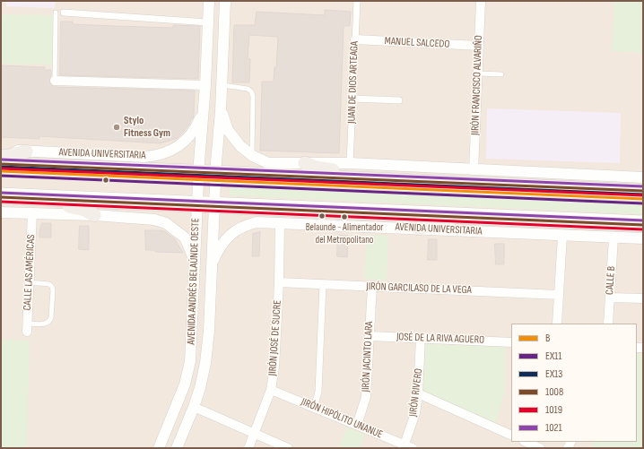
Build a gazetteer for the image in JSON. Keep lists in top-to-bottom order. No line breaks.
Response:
{"streets":{"main road":["AVENIDA UNIVERSITARIA"],"street":["MANUEL SALCEDO","JUAN DE DIOS ARTEAGA","JIRÓN FRANCISCO ALVARIÑO","CALLE LAS AMÉRICAS","CALLE B","AVENIDA ANDRÉS BELAÚNDE OESTE","JIRÓN GARCILASO DE LA VEGA","JIRÓN JOSÉ DE SUCRE","JOSÉ DE LA RIVA AGUERO","JIRÓN JACINTO LARA","JIRÓN RIVERO","JIRÓN HIPÓLITO UNANUE"]},"crossings":[["MANUEL SALCEDO","JUAN DE DIOS ARTEAGA"],["MANUEL SALCEDO","JIRÓN FRANCISCO ALVARIÑO"],["AVENIDA UNIVERSITARIA","CALLE B"],["AVENIDA UNIVERSITARIA","AVENIDA ANDRÉS BELAÚNDE OESTE"],["AVENIDA UNIVERSITARIA","JIRÓN JOSÉ DE SUCRE"],["JIRÓN GARCILASO DE LA VEGA","JIRÓN JOSÉ DE SUCRE"],["JIRÓN GARCILASO DE LA VEGA","JIRÓN JACINTO LARA"],["JIRÓN JOSÉ DE SUCRE","JIRÓN HIPÓLITO UNANUE"],["JOSÉ DE LA RIVA AGUERO","JIRÓN JACINTO LARA"],["JOSÉ DE LA RIVA AGUERO","JIRÓN RIVERO"],["JIRÓN JACINTO LARA","JIRÓN HIPÓLITO UNANUE"],["JIRÓN RIVERO","JIRÓN HIPÓLITO UNANUE"]],"places":["Stylo Fitness Gym","Belaunde - Alimentador del Metropolitano"],"lines":["transit line 1021","transit line 1008","transit line EX13","transit line 1019","transit line B","transit line EX11"],"legend":["B","EX11","EX13","1008","1019","1021"]}
